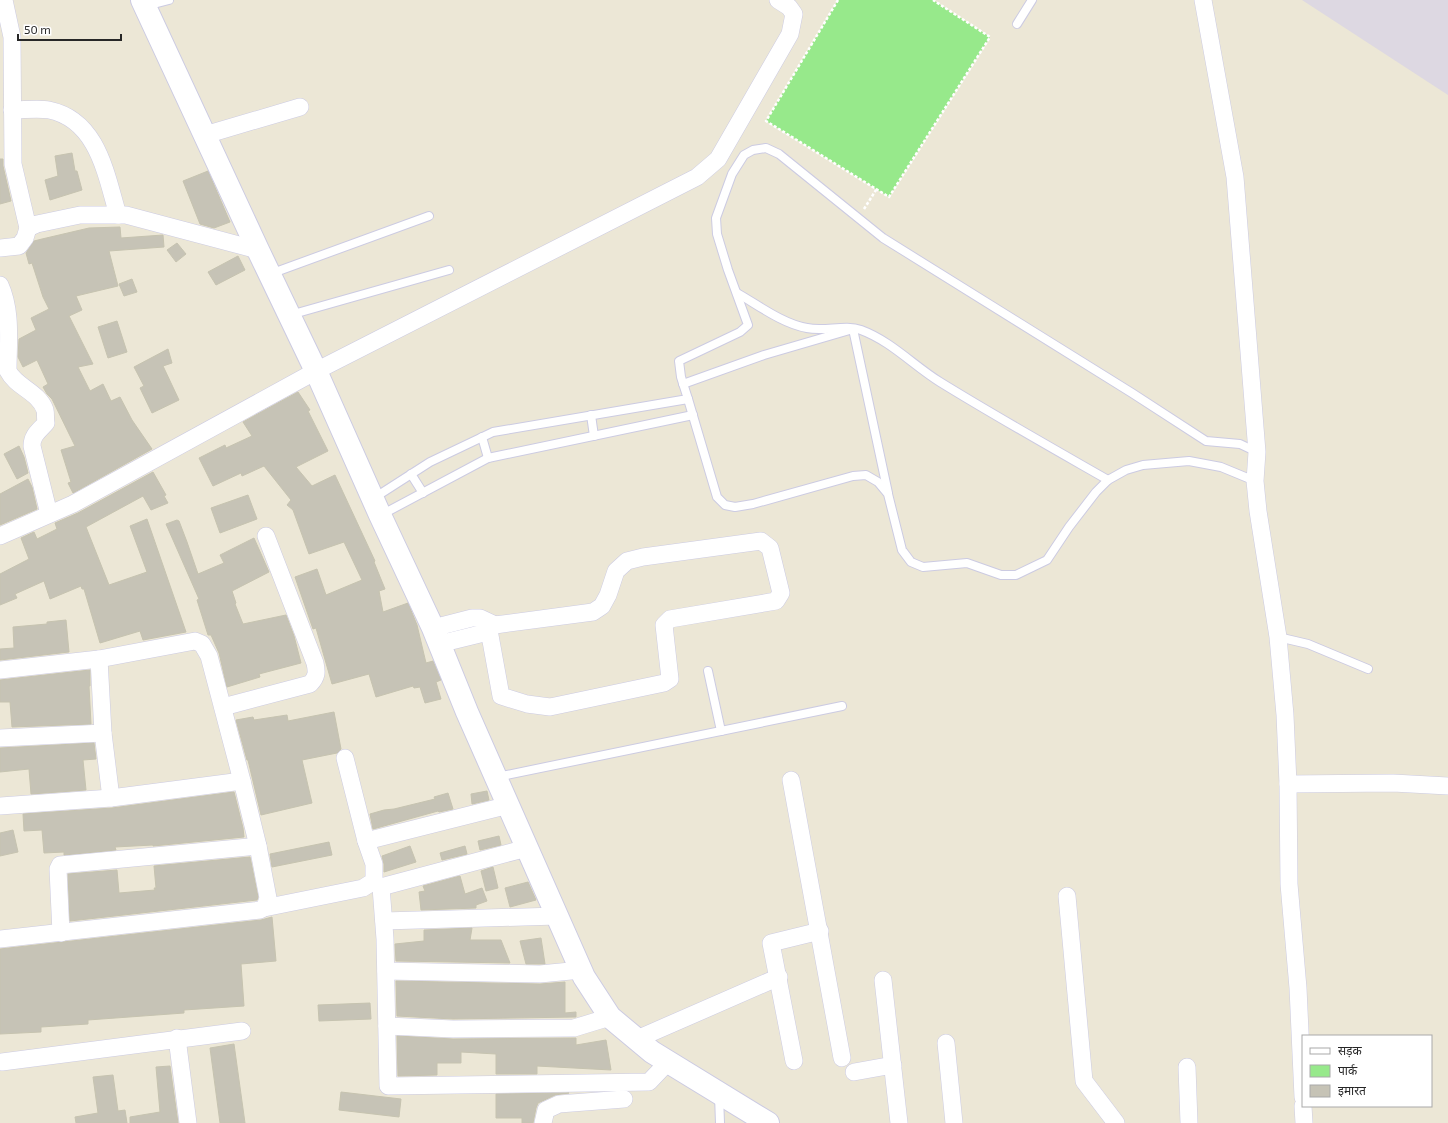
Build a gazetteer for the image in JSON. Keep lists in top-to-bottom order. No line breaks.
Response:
{"legend":["सड़क","पार्क","इमारत"],"scale_bar":"50 m"}
